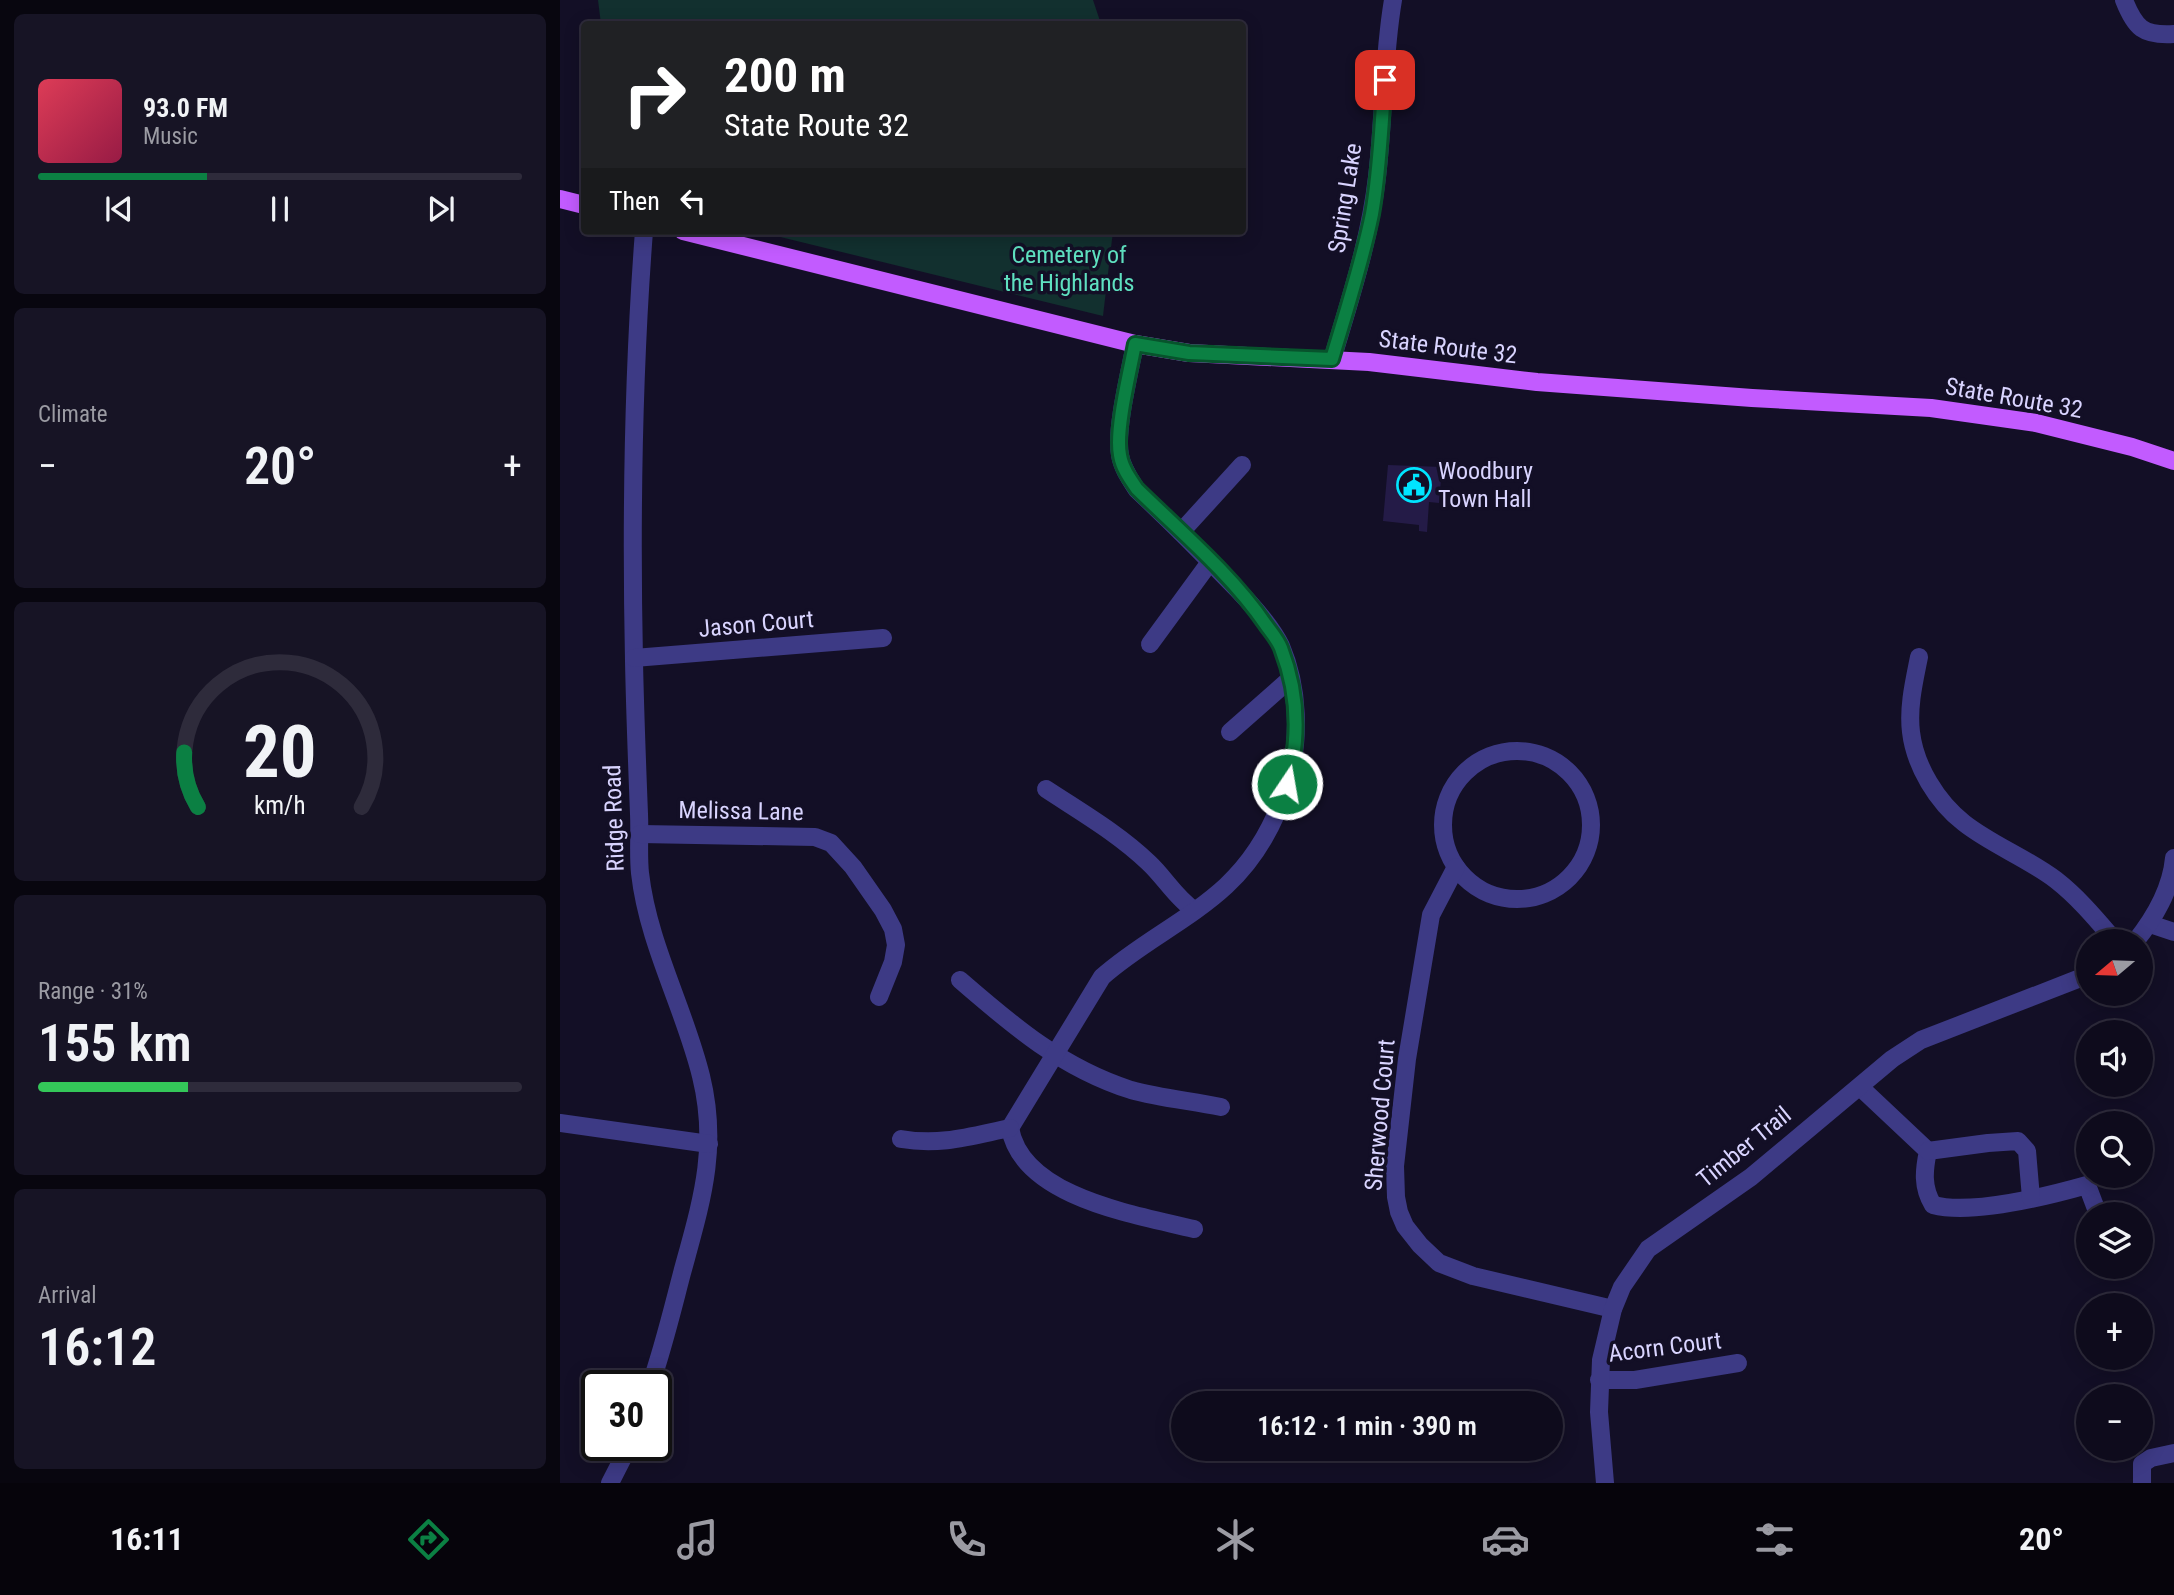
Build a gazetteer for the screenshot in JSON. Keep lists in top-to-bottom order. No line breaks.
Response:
{"streets":{"main road":["State Route 32"],"street":["Spring Lake","Jason Court","Melissa Lane","Ridge Road","Sherwood Court","Timber Trail","Acorn Court"]},"crossings":[["Spring Lake","State Route 32"],["Jason Court","Ridge Road"],["Melissa Lane","Ridge Road"],["Sherwood Court","Timber Trail"],["Timber Trail","Acorn Court"]],"parks":["Cemetery of the Highlands"],"places":{"public building":["Woodbury Town Hall"]},"north":"left","page":{"turn":["200 m","State Route 32"],"song":["93.0 FM","Music"],"then":"Then","tile":["Climate",["Range · 31%","155 km"],["Arrival","16:12"]],"heat":["−","20°","+"],"map_buttons":["+","−"],"limit":"30","trip":"16:12 · 1 min · 390 m","tabs":["16:11","20°"],"gauge":["20","km/h"]}}
